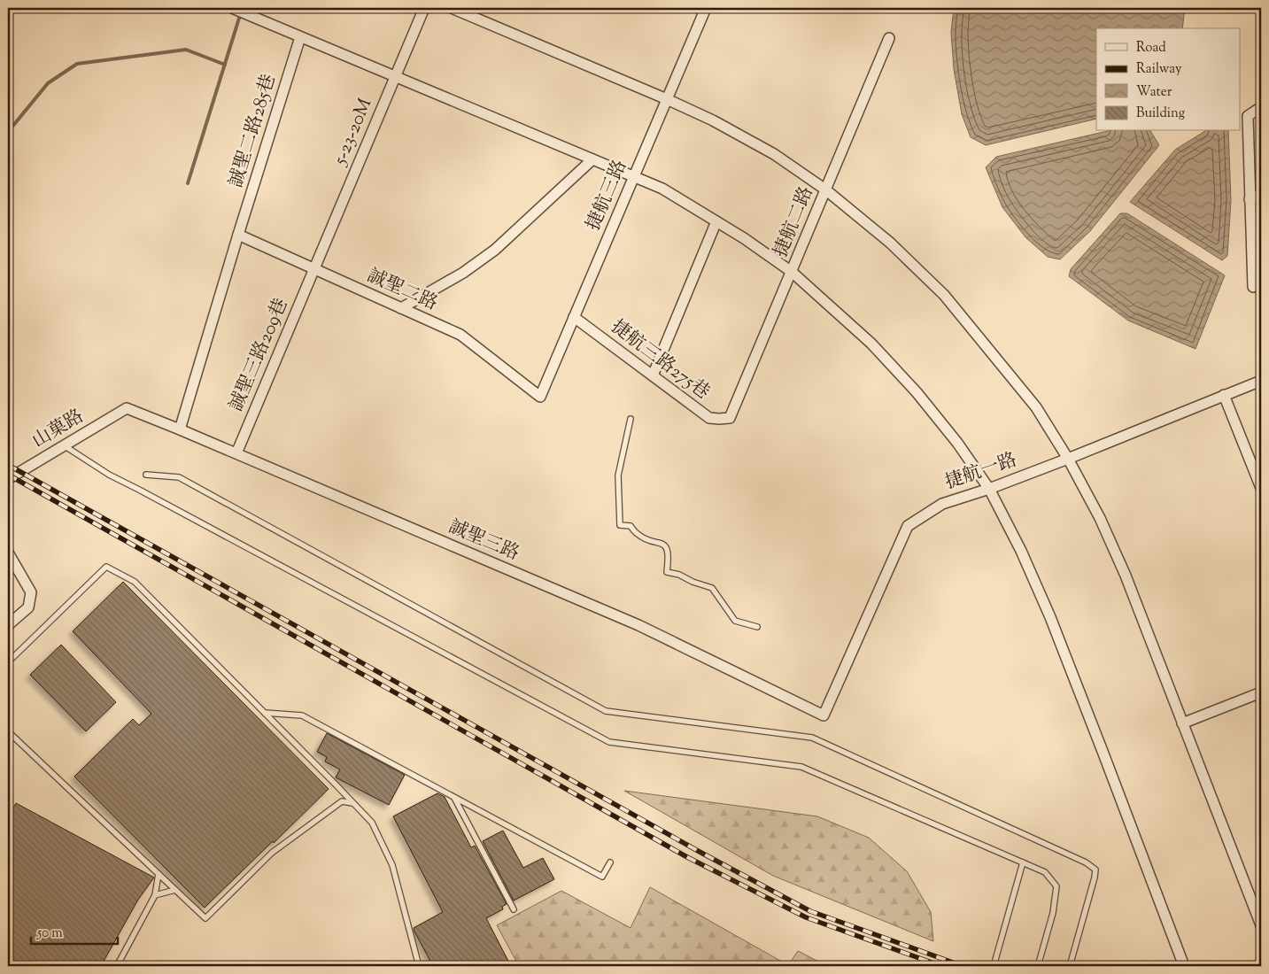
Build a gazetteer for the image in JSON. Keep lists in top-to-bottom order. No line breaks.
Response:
{"streets":{"street":["誠聖二路285巷","5-23-20M","捷航三路","捷航二路","誠聖二路","誠聖三路209巷","捷航三路275巷","山菓路","捷航一路","誠聖三路"]},"crossings":[["誠聖二路285巷","誠聖二路"],["誠聖二路285巷","誠聖三路"],["5-23-20M","誠聖二路"],["5-23-20M","誠聖三路209巷"],["捷航三路","誠聖二路"],["捷航三路","捷航三路275巷"],["捷航二路","捷航三路275巷"],["誠聖二路","誠聖三路209巷"],["誠聖三路209巷","誠聖三路"],["山菓路","誠聖三路"],["捷航一路","誠聖三路"]],"legend":["Road","Railway","Water","Building"],"scale_bar":"50 m"}
